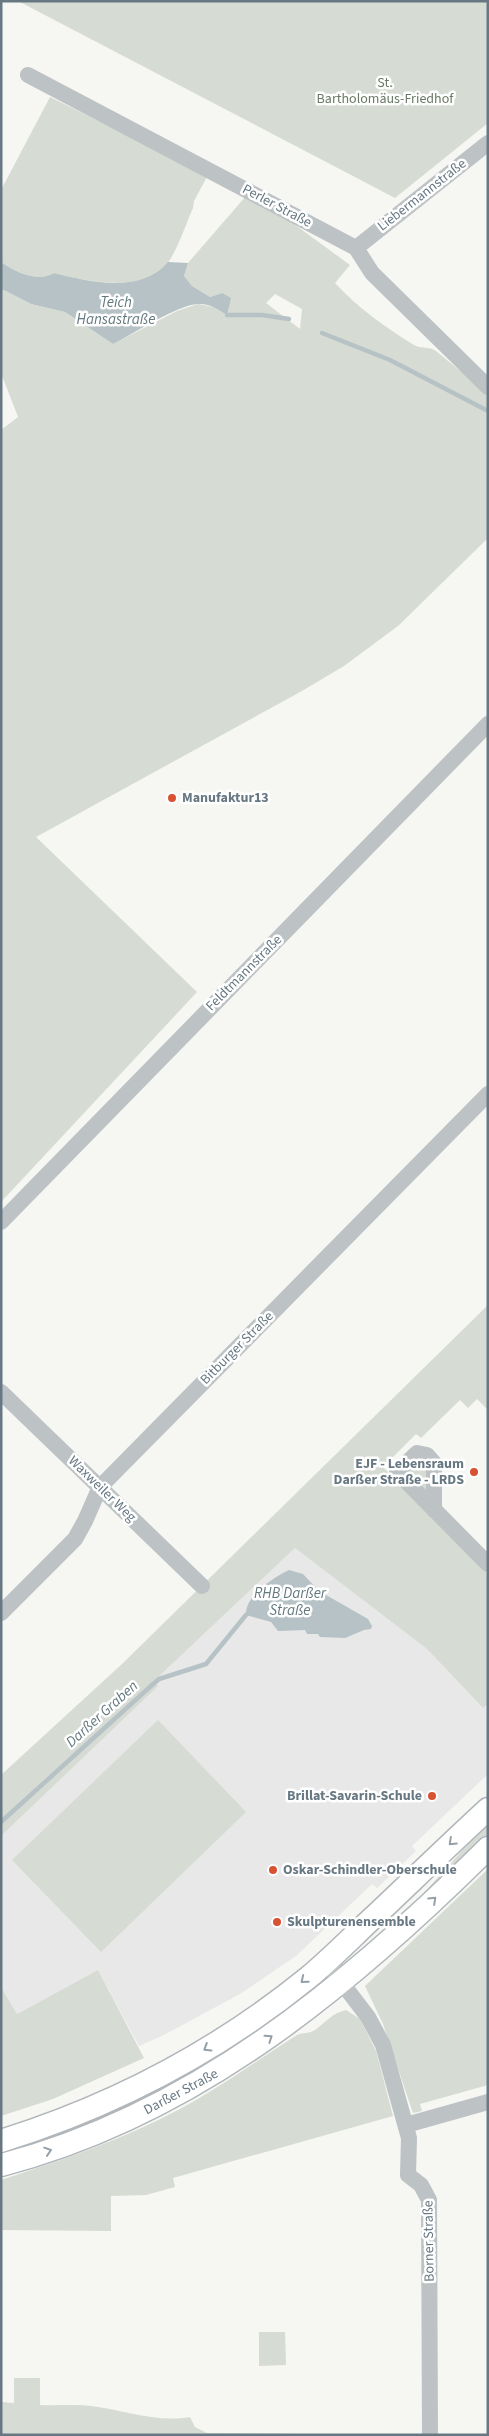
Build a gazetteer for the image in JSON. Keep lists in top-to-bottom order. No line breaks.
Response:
{"streets":{"main road":["Darßer Straße"],"street":["Liebermannstraße","Perler Straße","Feldtmannstraße","Bitburger Straße","Waxweiler Weg","Borner Straße"]},"crossings":[["Liebermannstraße","Perler Straße"],["Bitburger Straße","Waxweiler Weg"],["Darßer Straße","Borner Straße"]],"water":["Teich Hansastraße","RHB Darßer Straße","Darßer Graben"],"parks":["St. Bartholomäus-Friedhof"],"places":["Manufaktur13","EJF - Lebensraum Darßer Straße - LRDS","Brillat-Savarin-Schule","Oskar-Schindler-Oberschule","Skulpturenensemble"]}
